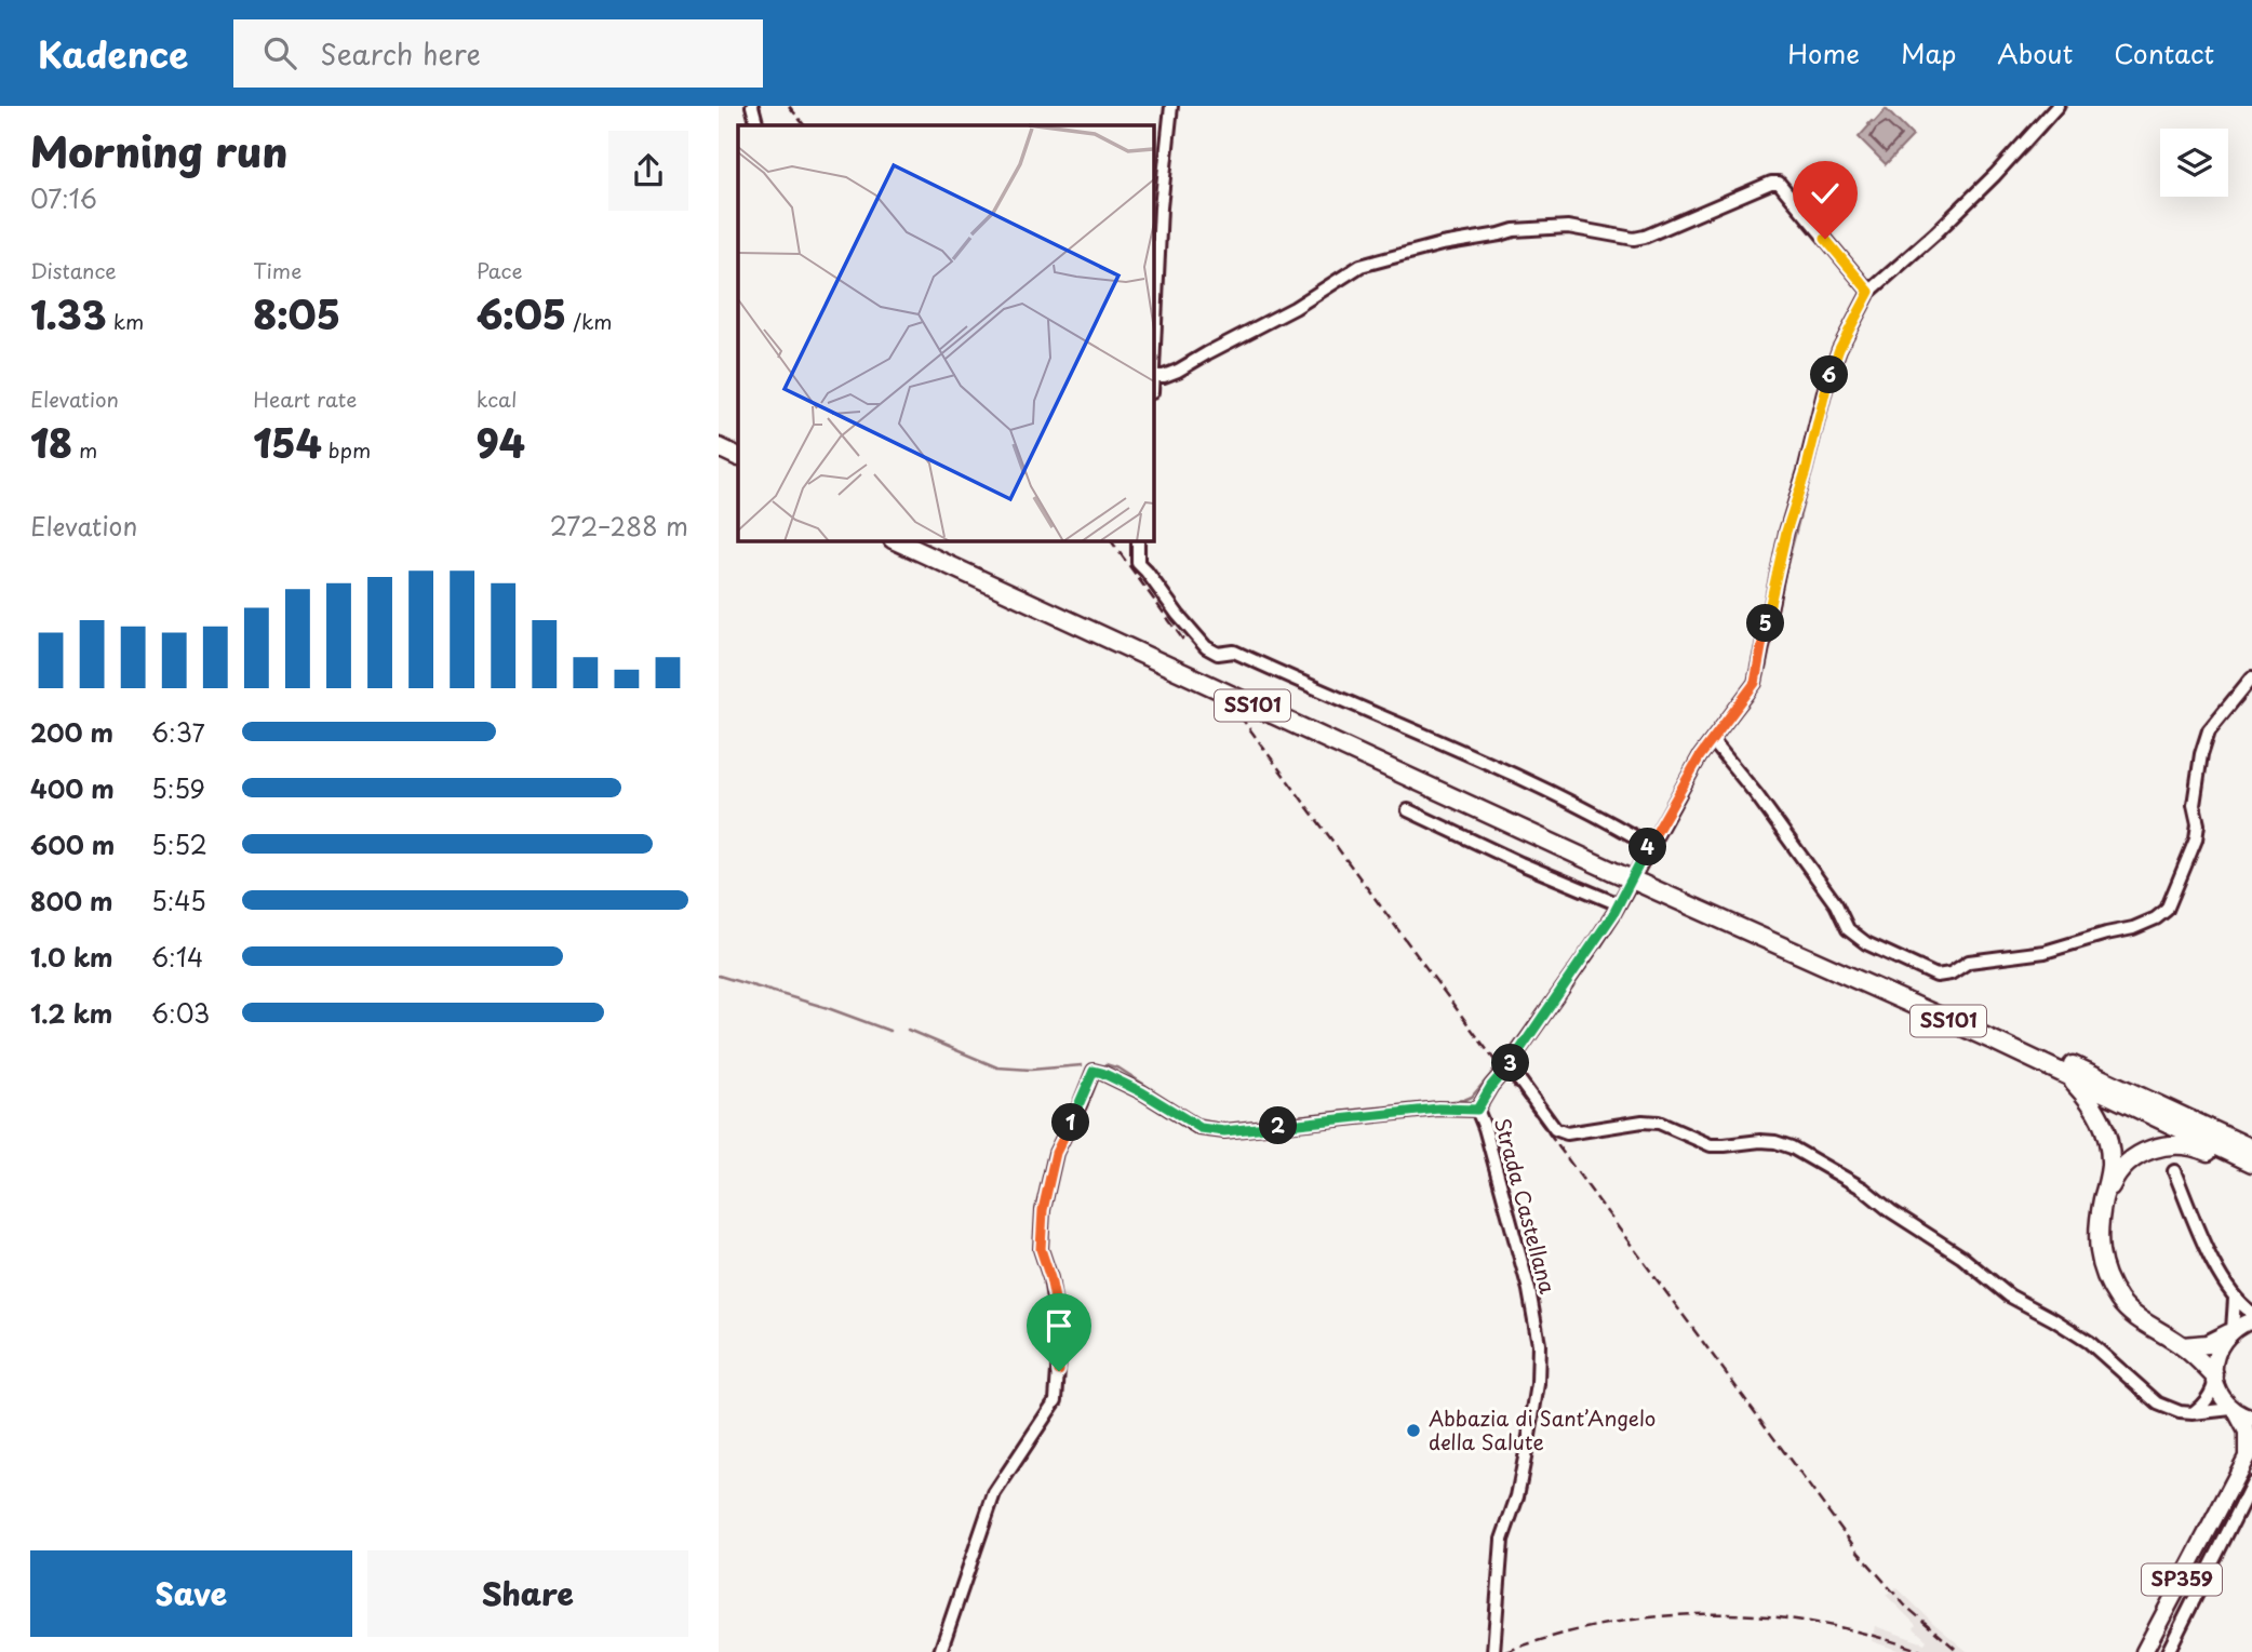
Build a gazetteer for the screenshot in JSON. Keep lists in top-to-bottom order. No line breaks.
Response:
{"streets":{"highway":["SS101"],"main road":["SP359"],"street":["Strada Castellana"]},"places":["Abbazia di Sant’Angelo della Salute"],"page":{"header":"Kadence","search":"Search here","nav":["Home","Map","About","Contact"],"heading":["Morning run","07:16"],"stats":[["Distance","1.33 km"],["Time","8:05"],["Pace","6:05 /km"],["Elevation","18 m"],["Heart rate","154 bpm"],["kcal","94"]],"pins":["6","5","4","3","1","2"],"chart":["Elevation","272–288 m"],"list":[{"name":"200 m","note":"6:37"},{"name":"400 m","note":"5:59"},{"name":"600 m","note":"5:52"},{"name":"800 m","note":"5:45"},{"name":"1.0 km","note":"6:14"},{"name":"1.2 km","note":"6:03"}],"buttons":["Save","Share"]}}
